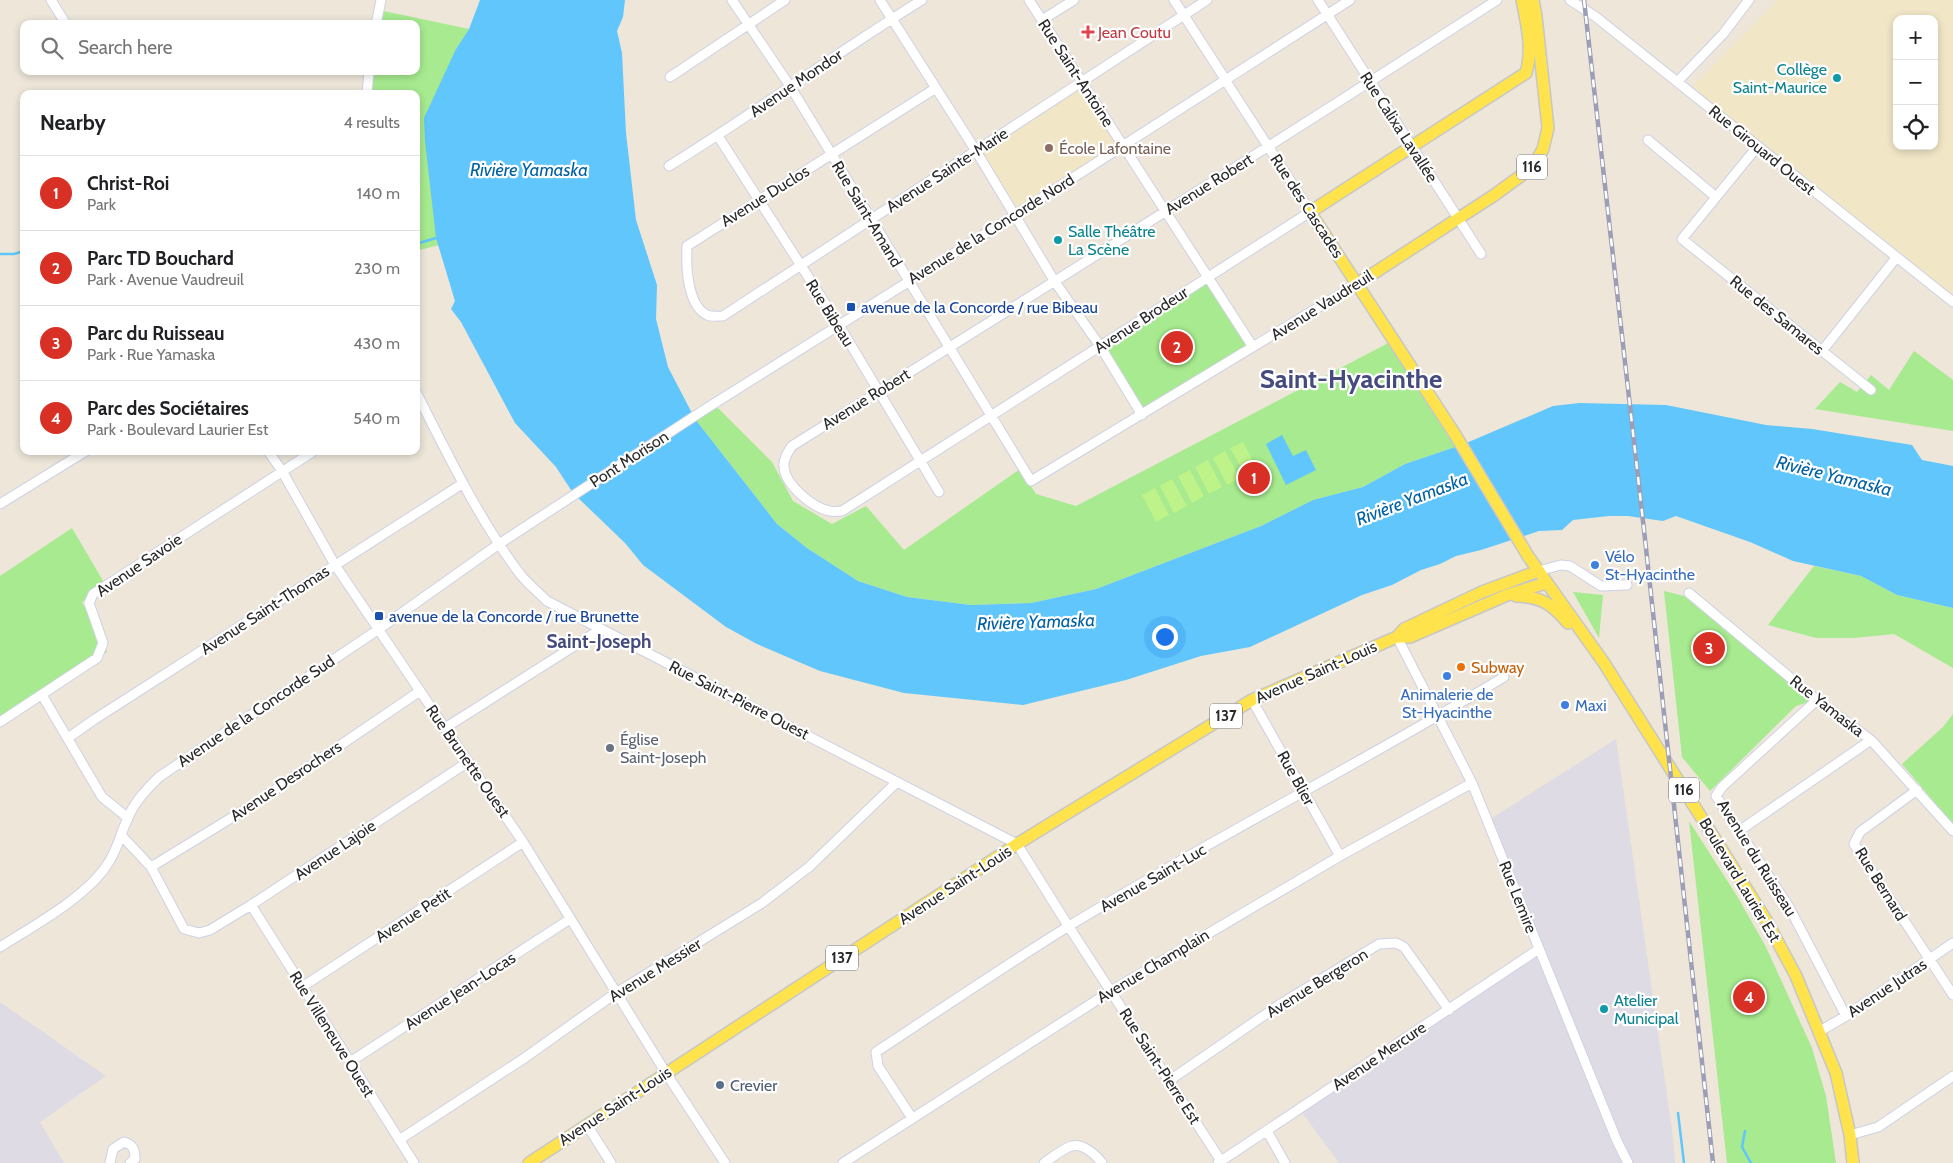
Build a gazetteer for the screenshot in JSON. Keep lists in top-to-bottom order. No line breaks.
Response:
{"streets":{"main road":["116","Rue des Cascades","Avenue Vaudreuil","Avenue Brodeur","Avenue Saint-Louis","137","Boulevard Laurier Est"],"street":["Rue Saint-Antoine","Avenue Mondor","Rue Calixa Lavallée","Rue Girouard Ouest","Avenue Sainte-Marie","Avenue Robert","Avenue Duclos","Rue Saint-Amand","Avenue de la Concorde Nord","Rue Bibeau","Rue des Samares","Pont Morison","Avenue Savoie","Avenue Saint-Thomas","Rue Saint-Pierre Ouest","Rue Yamaska","Avenue de la Concorde Sud","Rue Brunette Ouest","Rue Blier","Avenue Desrochers","Avenue Lajoie","Avenue du Ruisseau","Avenue Saint-Luc","Rue Bernard","Rue Lemire","Avenue Petit","Avenue Champlain","Avenue Messier","Avenue Bergeron","Avenue Jutras","Avenue Jean-Locas","Rue Villeneuve Ouest","Avenue Mercure","Rue Saint-Pierre Est"]},"crossings":[["Rue Saint-Antoine","Avenue Sainte-Marie"],["Rue Saint-Antoine","Avenue Robert"],["Rue Saint-Antoine","Avenue de la Concorde Nord"],["Rue Saint-Antoine","Avenue Vaudreuil"],["Rue Saint-Antoine","Avenue Brodeur"],["Avenue Mondor","Rue Saint-Amand"],["Avenue Mondor","Rue Bibeau"],["Rue Calixa Lavallée","Avenue Robert"],["Rue Calixa Lavallée","Avenue de la Concorde Nord"],["Rue Calixa Lavallée","Avenue Vaudreuil"],["Rue Calixa Lavallée","Avenue Brodeur"],["116","Avenue Vaudreuil"],["Avenue Sainte-Marie","Avenue Duclos"],["Avenue Sainte-Marie","Rue des Cascades"],["Avenue Sainte-Marie","Rue Saint-Amand"],["Avenue Sainte-Marie","Rue Bibeau"],["Avenue Robert","Rue des Cascades"],["Avenue Robert","Rue Saint-Amand"],["Avenue Robert","Rue Bibeau"],["Avenue Robert","Avenue Brodeur"],["Avenue Duclos","Rue Saint-Amand"],["Avenue Duclos","Rue Bibeau"],["Rue des Cascades","Avenue de la Concorde Nord"],["Rue des Cascades","Avenue Vaudreuil"],["Rue des Cascades","Avenue Brodeur"],["Rue des Cascades","Boulevard Laurier Est"],["Rue Saint-Amand","Avenue de la Concorde Nord"],["Rue Saint-Amand","Avenue Vaudreuil"],["Rue Saint-Amand","Avenue Brodeur"],["Avenue de la Concorde Nord","Rue Bibeau"],["Avenue de la Concorde Nord","Pont Morison"],["Rue Bibeau","Avenue Brodeur"],["Pont Morison","Avenue de la Concorde Sud"],["Avenue Savoie","Rue Brunette Ouest"],["Avenue Saint-Thomas","Rue Saint-Pierre Ouest"],["Avenue Saint-Thomas","Rue Brunette Ouest"],["Avenue Saint-Louis","Rue Saint-Pierre Ouest"],["Avenue Saint-Louis","Rue Brunette Ouest"],["Avenue Saint-Louis","Rue Blier"],["Avenue Saint-Louis","Boulevard Laurier Est"],["Avenue Saint-Louis","Rue Lemire"],["Avenue Saint-Louis","Rue Saint-Pierre Est"],["Rue Saint-Pierre Ouest","Avenue de la Concorde Sud"],["Rue Saint-Pierre Ouest","Avenue Messier"],["Rue Saint-Pierre Ouest","Rue Saint-Pierre Est"],["Rue Yamaska","Avenue du Ruisseau"],["Rue Yamaska","Rue Bernard"],["Avenue de la Concorde Sud","Rue Brunette Ouest"],["Rue Brunette Ouest","Avenue Desrochers"],["Rue Brunette Ouest","Avenue Lajoie"],["Rue Brunette Ouest","Avenue Petit"],["Rue Brunette Ouest","Avenue Messier"],["Rue Brunette Ouest","Avenue Jean-Locas"],["Rue Blier","Avenue Saint-Luc"],["Rue Blier","Avenue Champlain"],["Avenue Desrochers","Avenue Lajoie"],["Avenue Lajoie","Rue Villeneuve Ouest"],["Avenue du Ruisseau","Avenue Jutras"],["Avenue Saint-Luc","Rue Lemire"],["Avenue Saint-Luc","Avenue Champlain"],["Avenue Saint-Luc","Rue Saint-Pierre Est"],["Boulevard Laurier Est","Avenue Jutras"],["Rue Bernard","Avenue Jutras"],["Rue Lemire","Avenue Champlain"],["Rue Lemire","Avenue Mercure"],["Avenue Petit","Rue Villeneuve Ouest"],["Avenue Champlain","Rue Saint-Pierre Est"],["Avenue Messier","Rue Villeneuve Ouest"],["Avenue Bergeron","Avenue Mercure"],["Avenue Bergeron","Rue Saint-Pierre Est"],["Avenue Jean-Locas","Rue Villeneuve Ouest"],["Avenue Mercure","Rue Saint-Pierre Est"]],"districts":["Saint-Hyacinthe","Saint-Joseph"],"water":["Rivière Yamaska"],"places":{"health":["Jean Coutu"],"other":["Collège Saint-Maurice","École Lafontaine","Salle Théâtre La Scène","Vélo St-Hyacinthe","Subway","Animalerie de St-Hyacinthe","Maxi","Église Saint-Joseph","Atelier Municipal","Crevier"],"transit":["avenue de la Concorde / rue Bibeau","avenue de la Concorde / rue Brunette"]},"page":{"map_buttons":["+","−"],"search":"Search here","heading":["Nearby","4 results"],"list":[{"mark":"1","name":"Christ-Roi","note":"Park","value":"140 m"},{"mark":"2","name":"Parc TD Bouchard","note":"Park · Avenue Vaudreuil","value":"230 m"},{"mark":"3","name":"Parc du Ruisseau","note":"Park · Rue Yamaska","value":"430 m"},{"mark":"4","name":"Parc des Sociétaires","note":"Park · Boulevard Laurier Est","value":"540 m"}],"pins":["2","1","3","4"]}}
